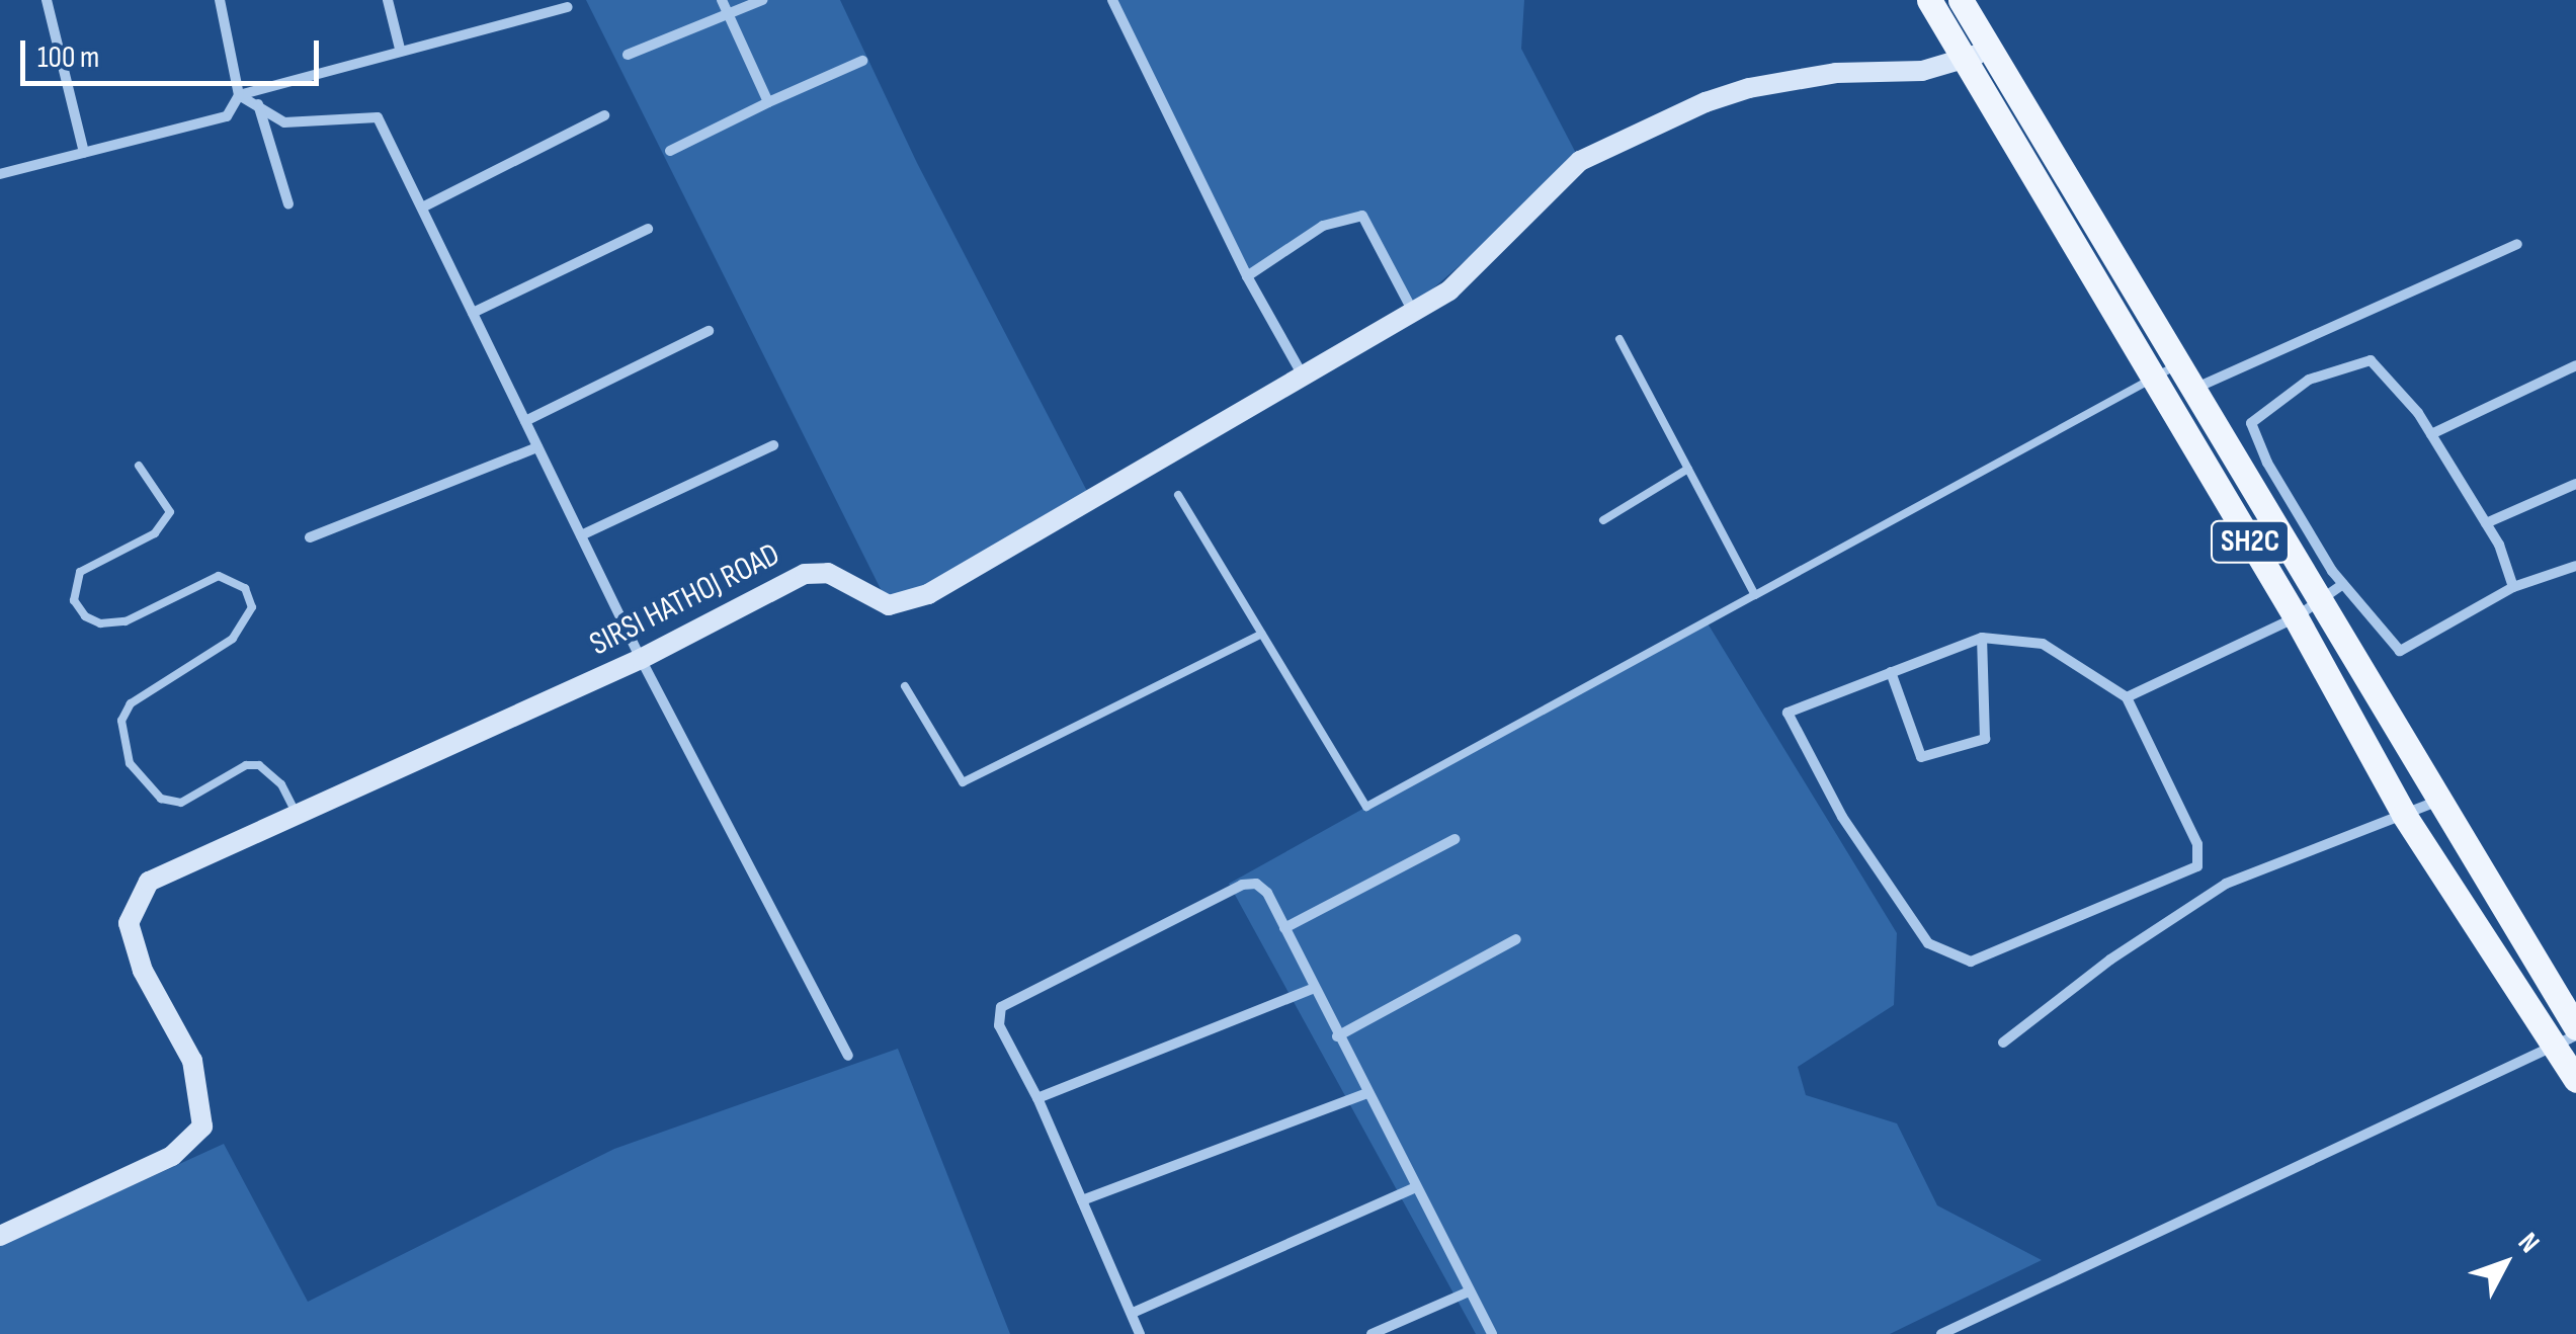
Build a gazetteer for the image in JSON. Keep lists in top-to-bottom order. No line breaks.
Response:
{"streets":{"main road":["SH2C"],"street":["SIRSI HATHOJ ROAD"]},"crossings":[["SH2C","SIRSI HATHOJ ROAD"]],"scale_bar":"100 m","north":"top right"}
